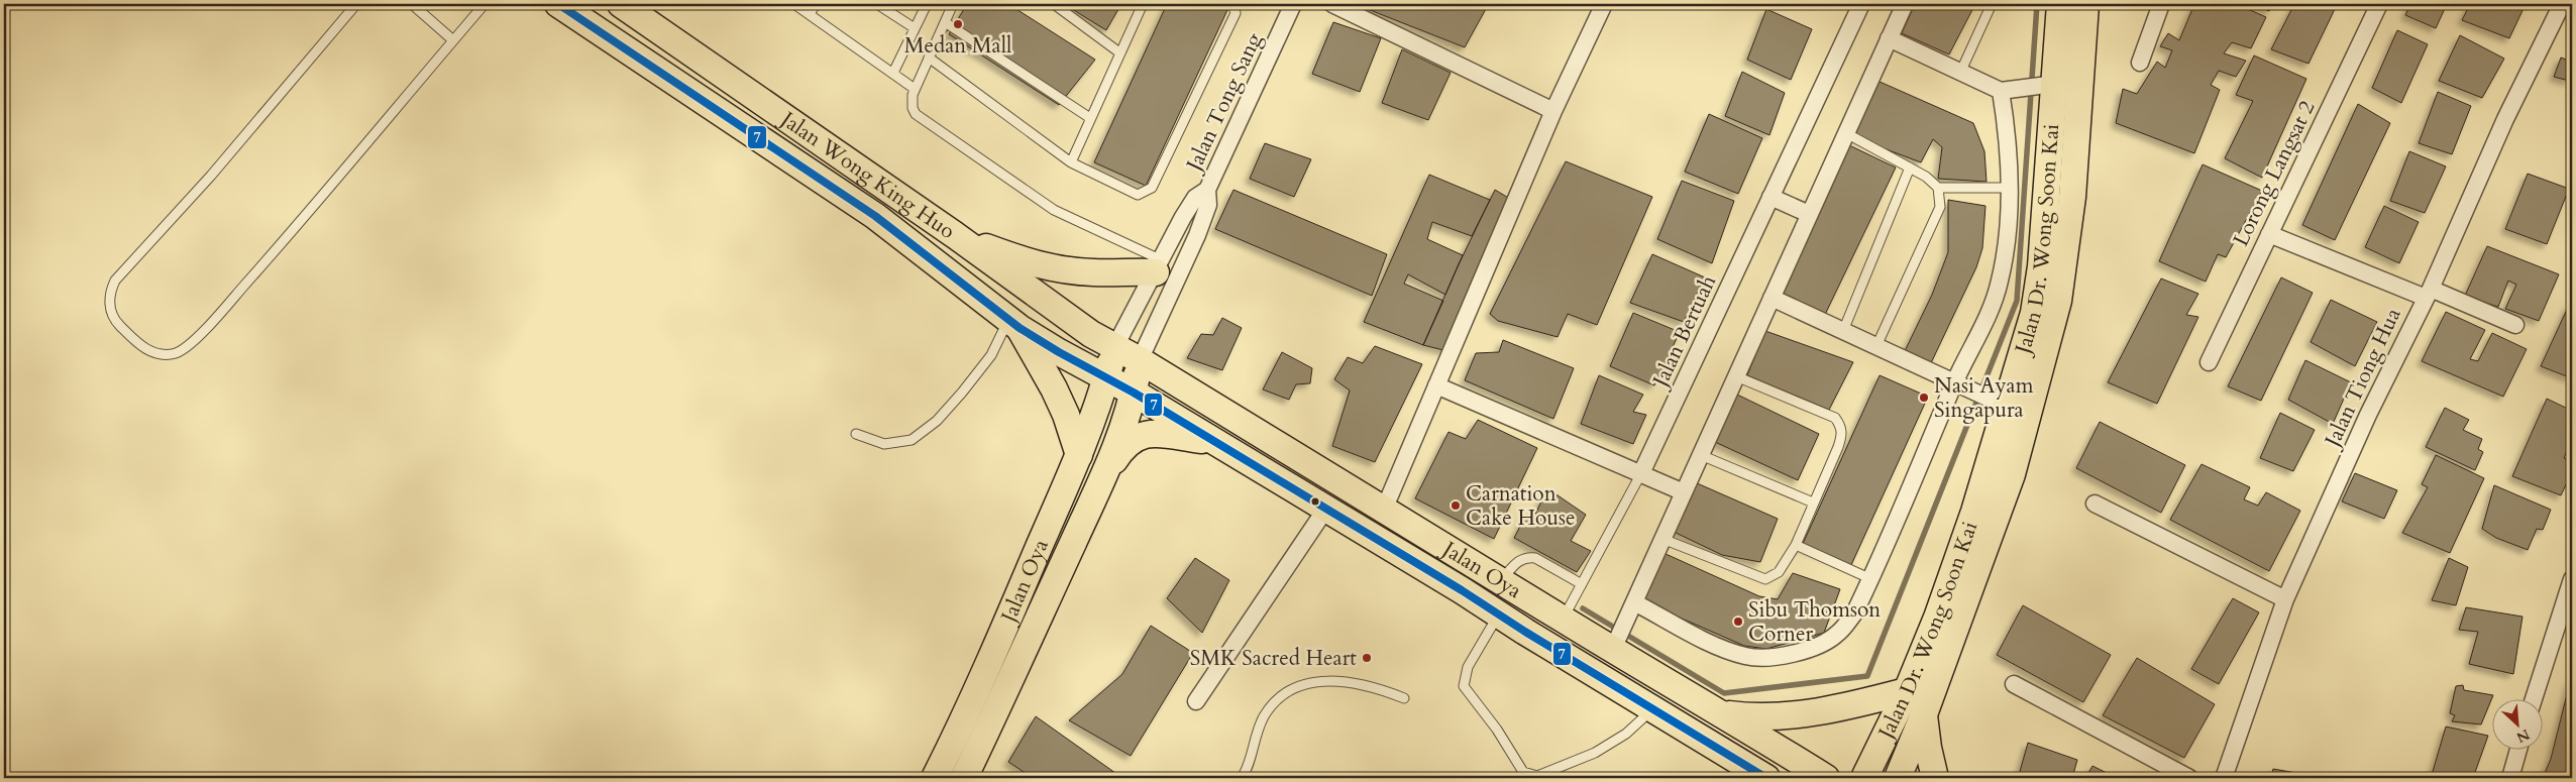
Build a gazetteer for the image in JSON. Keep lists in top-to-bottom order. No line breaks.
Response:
{"streets":{"main road":["Jalan Wong King Huo","Jalan Dr. Wong Soon Kai","Jalan Oya"],"street":["Jalan Tong Sang","Lorong Langsat 2","Jalan Bertuah","Jalan Tiong Hua"]},"crossings":[["Jalan Tong Sang","Jalan Wong King Huo"],["Jalan Tong Sang","Jalan Oya"],["Jalan Wong King Huo","Jalan Oya"]],"places":["Medan Mall","Nasi Ayam Singapura","Carnation Cake House","Sibu Thomson Corner","SMK Sacred Heart"],"lines":["transit line 7"],"north":"bottom right"}
